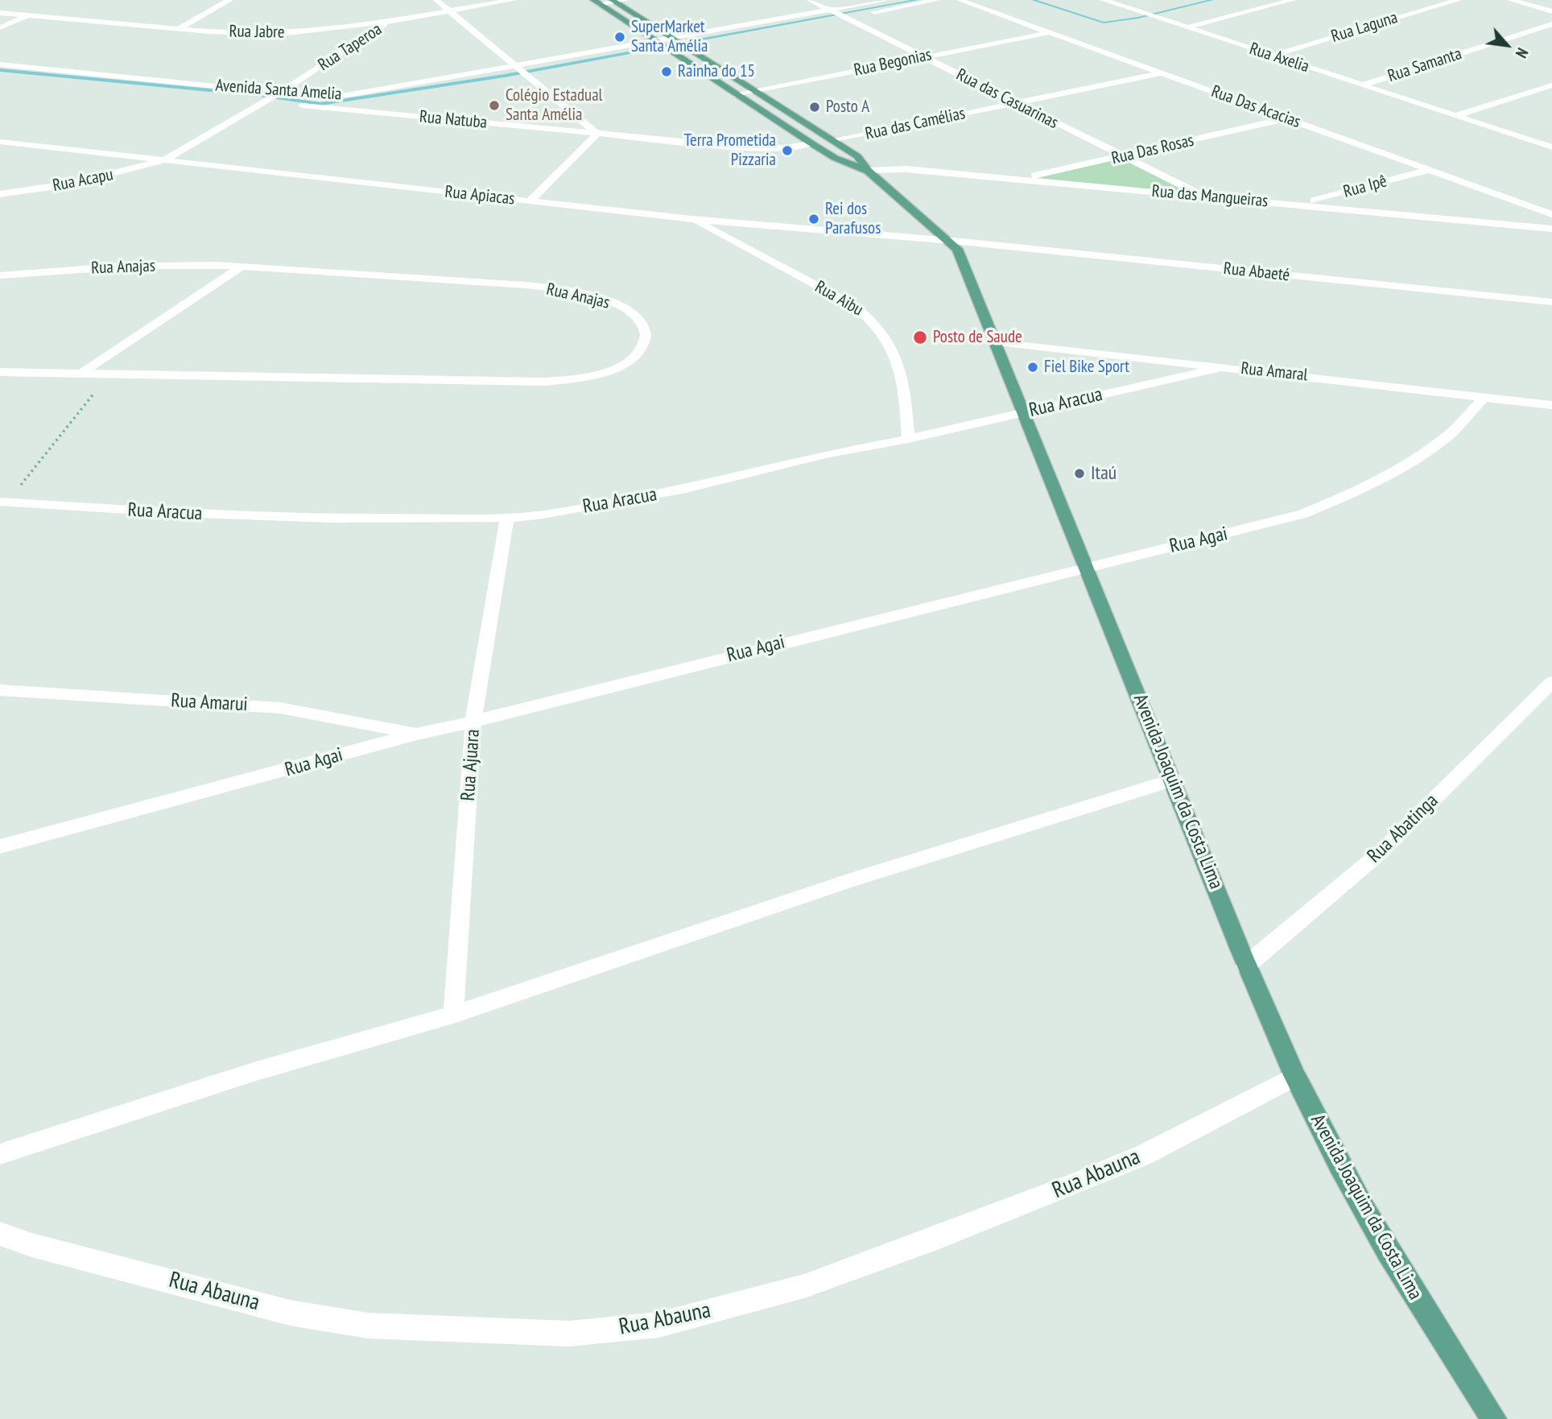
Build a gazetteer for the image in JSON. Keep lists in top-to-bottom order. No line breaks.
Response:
{"streets":{"main road":["Avenida Joaquim da Costa Lima"],"street":["Rua Laguna","Rua Jabre","Rua Taperoa","Rua Axelia","Rua Begonias","Rua Samanta","Avenida Santa Amelia","Rua das Casuarinas","Rua Das Acacias","Rua Natuba","Rua das Camélias","Rua Das Rosas","Rua Acapu","Rua Ipê","Rua Apiacas","Rua das Mangueiras","Rua Anajas","Rua Abaeté","Rua Aibu","Rua Amaral","Rua Aracua","Rua Agai","Rua Amarui","Rua Ajuara","Rua Abatinga","Rua Abauna"]},"crossings":[["Rua Laguna","Rua Axelia"],["Rua Jabre","Rua Taperoa"],["Rua Taperoa","Avenida Santa Amelia"],["Rua Taperoa","Rua Acapu"],["Rua Taperoa","Rua Apiacas"],["Rua Axelia","Rua Samanta"],["Rua Begonias","Rua das Casuarinas"],["Rua Begonias","Rua Das Acacias"],["Rua Begonias","Avenida Joaquim da Costa Lima"],["Avenida Santa Amelia","Rua Natuba"],["Avenida Santa Amelia","Avenida Joaquim da Costa Lima"],["Rua das Casuarinas","Rua das Camélias"],["Rua das Casuarinas","Rua Das Rosas"],["Rua das Casuarinas","Rua das Mangueiras"],["Rua Das Acacias","Rua das Camélias"],["Rua Das Acacias","Rua Das Rosas"],["Rua Das Acacias","Rua Ipê"],["Rua Natuba","Avenida Joaquim da Costa Lima"],["Rua das Camélias","Avenida Joaquim da Costa Lima"],["Rua Das Rosas","Rua das Mangueiras"],["Rua Acapu","Rua Apiacas"],["Rua Ipê","Rua das Mangueiras"],["Rua Apiacas","Rua Abaeté"],["Rua Apiacas","Rua Aibu"],["Rua Apiacas","Avenida Joaquim da Costa Lima"],["Rua das Mangueiras","Avenida Joaquim da Costa Lima"],["Rua Abaeté","Avenida Joaquim da Costa Lima"],["Rua Aibu","Rua Aracua"],["Rua Amaral","Rua Aracua"],["Rua Amaral","Rua Agai"],["Rua Amaral","Avenida Joaquim da Costa Lima"],["Rua Aracua","Rua Ajuara"],["Rua Aracua","Avenida Joaquim da Costa Lima"],["Rua Agai","Rua Amarui"],["Rua Agai","Rua Ajuara"],["Rua Agai","Avenida Joaquim da Costa Lima"],["Avenida Joaquim da Costa Lima","Rua Abatinga"],["Avenida Joaquim da Costa Lima","Rua Abauna"]],"places":["SuperMarket Santa Amélia","Rainha do 15","Colégio Estadual Santa Amélia","Posto A","Terra Prometida Pizzaria","Rei dos Parafusos","Posto de Saude","Fiel Bike Sport","Itaú"],"north":"bottom right"}
